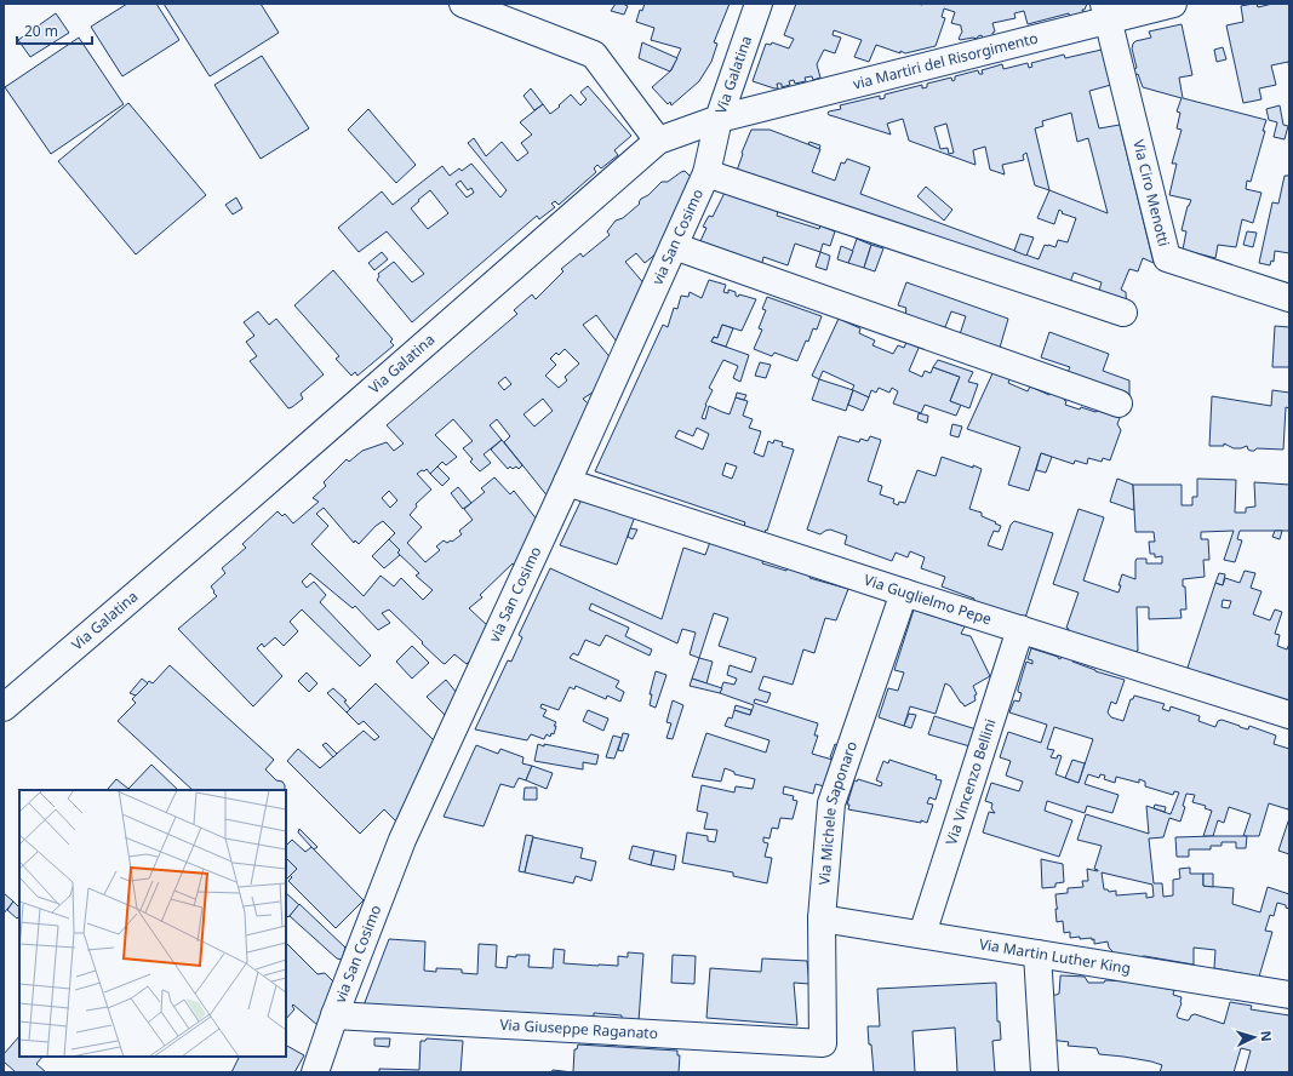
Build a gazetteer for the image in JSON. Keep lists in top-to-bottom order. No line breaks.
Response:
{"streets":{"street":["via Martiri del Risorgimento","Via Galatina","Via Ciro Menotti","via San Cosimo","Via Guglielmo Pepe","Via Vincenzo Bellini","Via Michele Saponaro","Via Martin Luther King","Via Giuseppe Raganato"]},"crossings":[["via Martiri del Risorgimento","Via Galatina"],["via Martiri del Risorgimento","Via Ciro Menotti"],["via Martiri del Risorgimento","via San Cosimo"],["Via Galatina","via San Cosimo"],["via San Cosimo","Via Guglielmo Pepe"],["via San Cosimo","Via Giuseppe Raganato"],["Via Guglielmo Pepe","Via Vincenzo Bellini"],["Via Guglielmo Pepe","Via Michele Saponaro"],["Via Vincenzo Bellini","Via Martin Luther King"],["Via Michele Saponaro","Via Martin Luther King"],["Via Michele Saponaro","Via Giuseppe Raganato"]],"scale_bar":"20 m","north":"right"}
